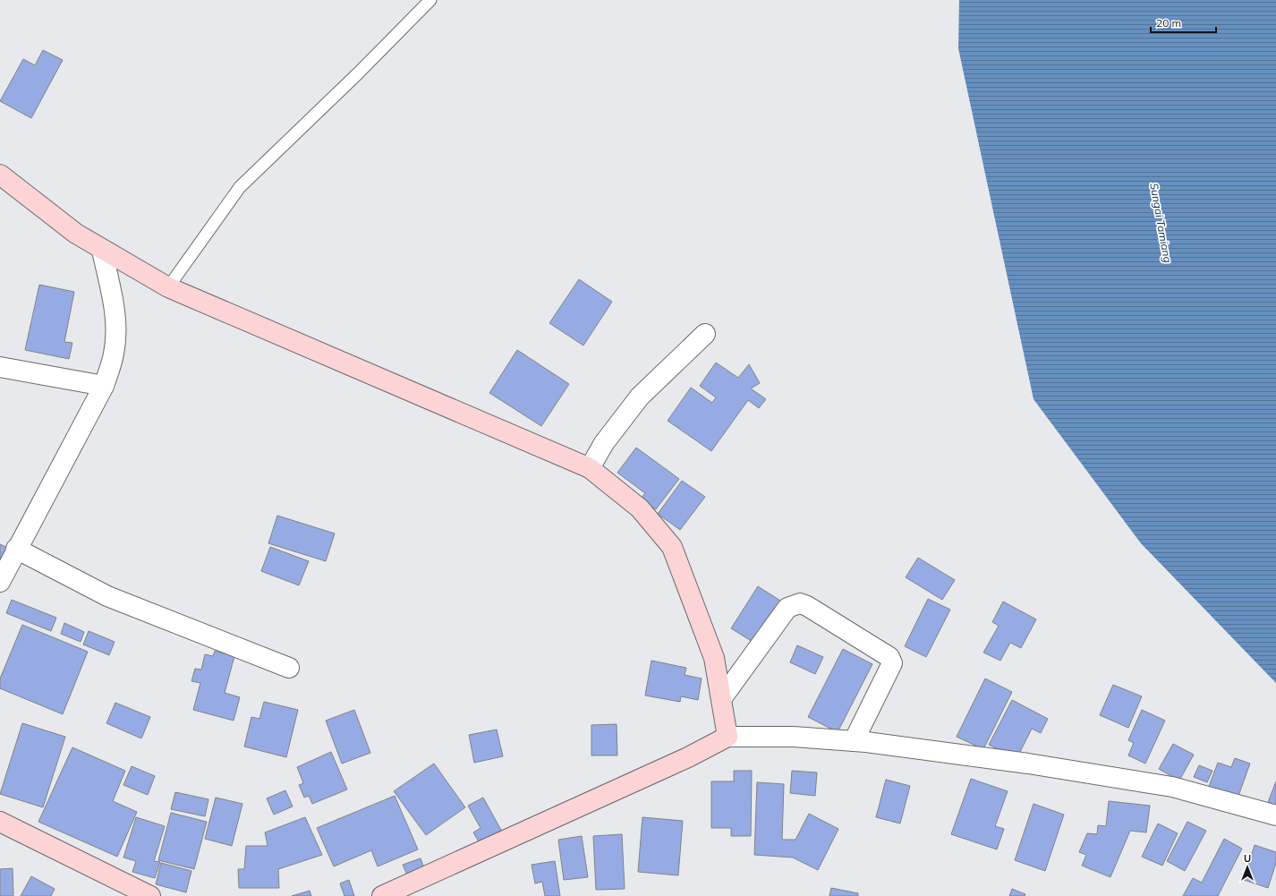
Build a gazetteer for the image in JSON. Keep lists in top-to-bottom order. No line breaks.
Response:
{"water":["Sungai Tamiang"],"scale_bar":"20 m","north":"top"}
